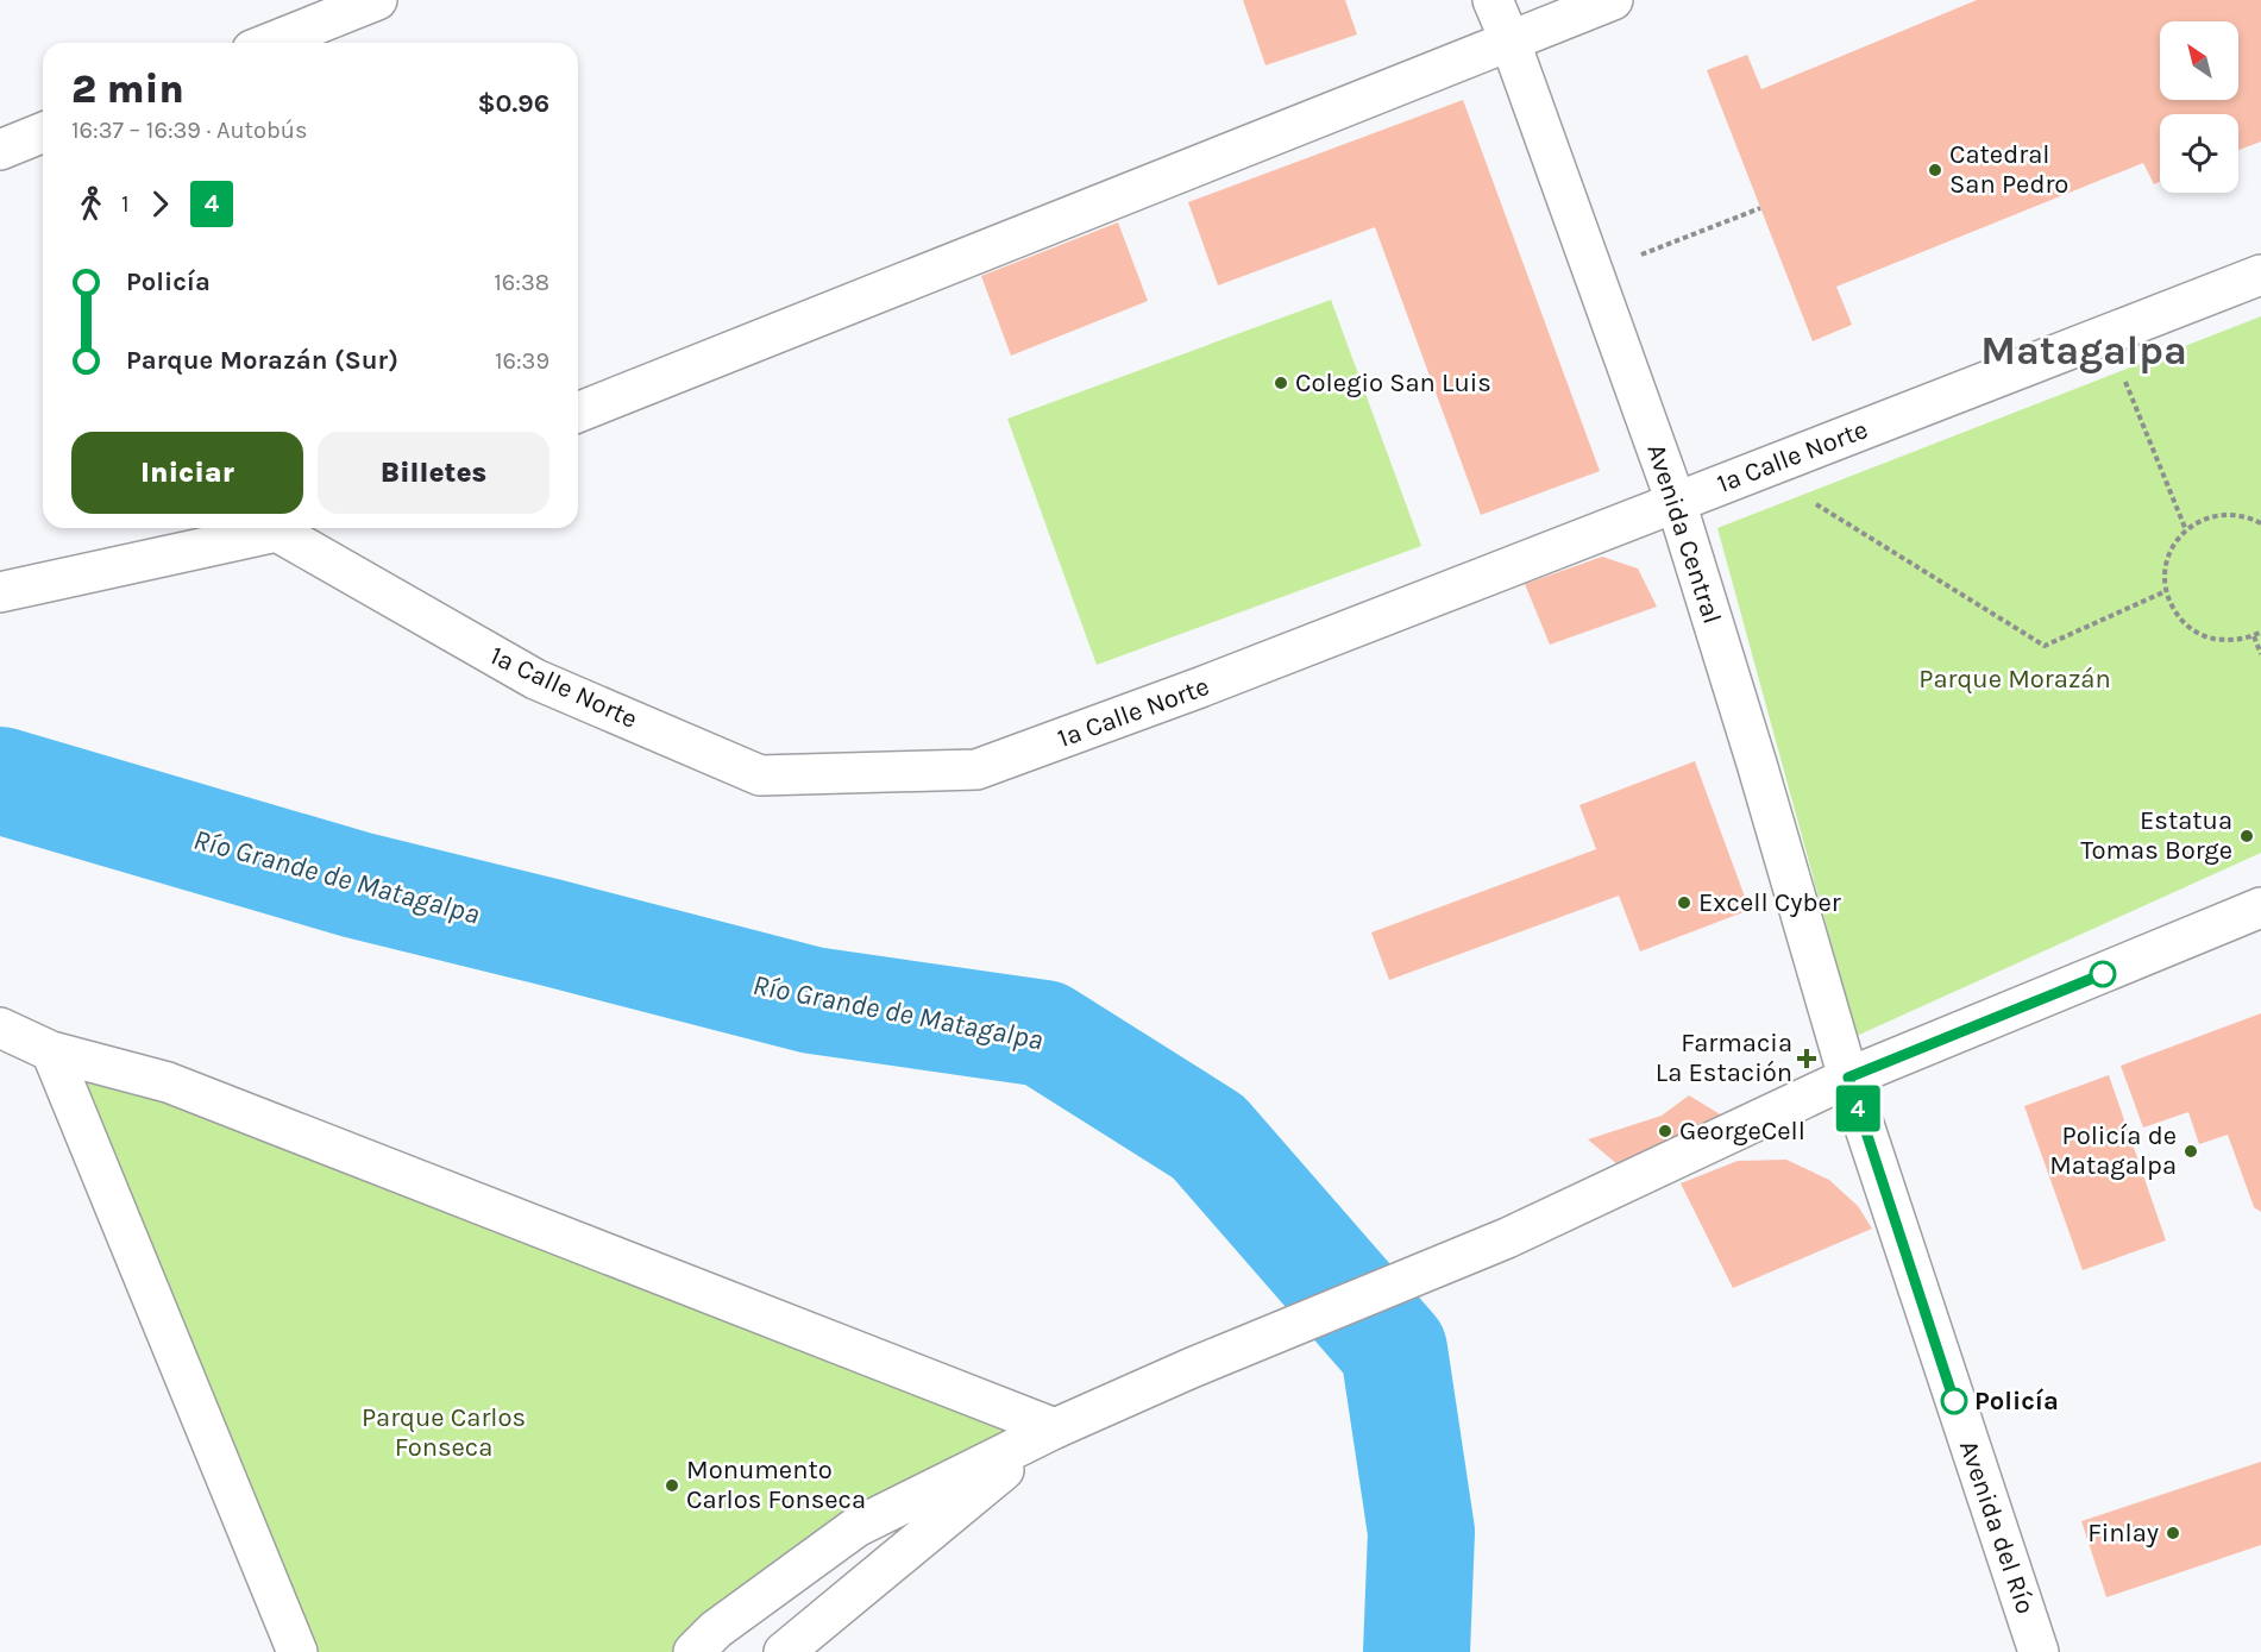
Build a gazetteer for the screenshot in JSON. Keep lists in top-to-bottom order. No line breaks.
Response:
{"streets":{"street":["1a Calle Norte","Avenida Central","Avenida del Río"]},"crossings":[["1a Calle Norte","Avenida Central"],["Avenida Central","Avenida del Río"]],"districts":["Matagalpa"],"water":["Río Grande de Matagalpa"],"parks":["Parque Morazán","Parque Carlos Fonseca"],"places":{"other":["Catedral San Pedro","Colegio San Luis","Estatua Tomas Borge","Excell Cyber","GeorgeCell","Policía de Matagalpa","Policía","Monumento Carlos Fonseca","Finlay"],"health":["Farmacia La Estación"]},"lines":["bus line 4"],"north":"top left","page":{"on_map":"4","heading":["2 min","16:37 – 16:39 · Autobús","$0.96"],"legs":["1","4"],"list":[{"name":"Policía","value":"16:38"},{"name":"Parque Morazán (Sur)","value":"16:39"}],"buttons":["Iniciar","Billetes"]}}
